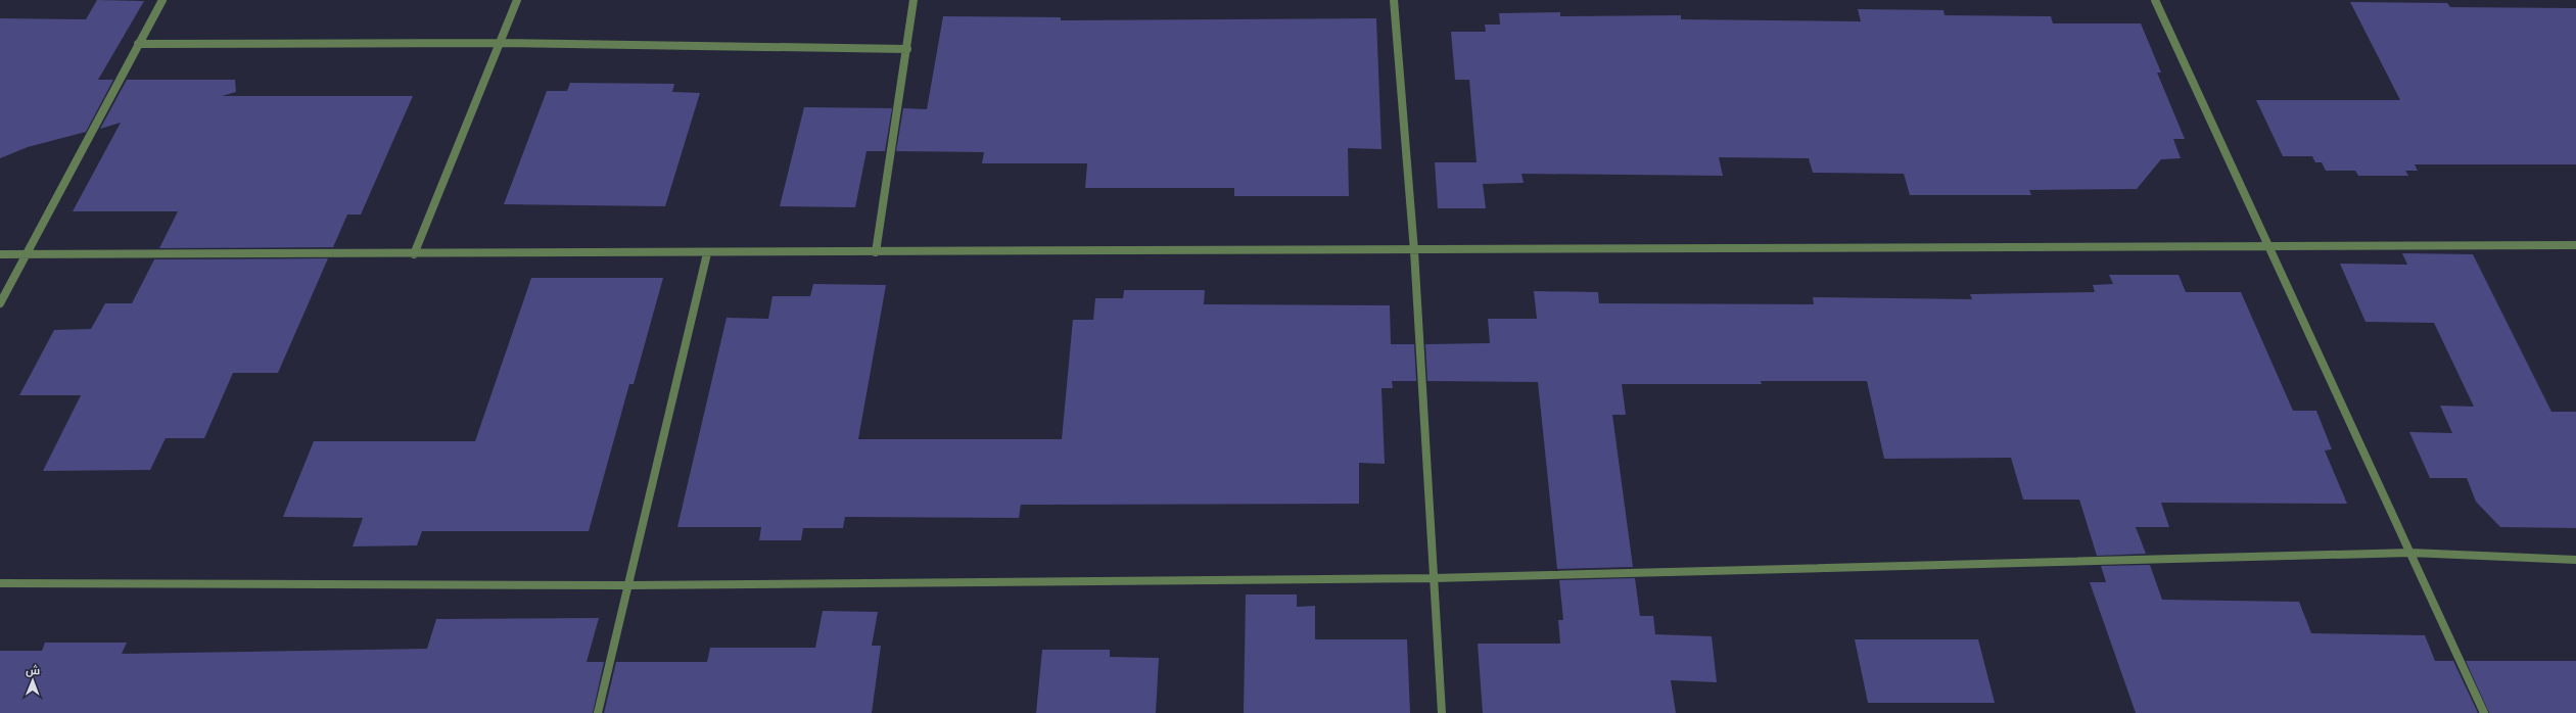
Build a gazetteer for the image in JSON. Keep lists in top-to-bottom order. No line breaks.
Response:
{"north":"top"}
